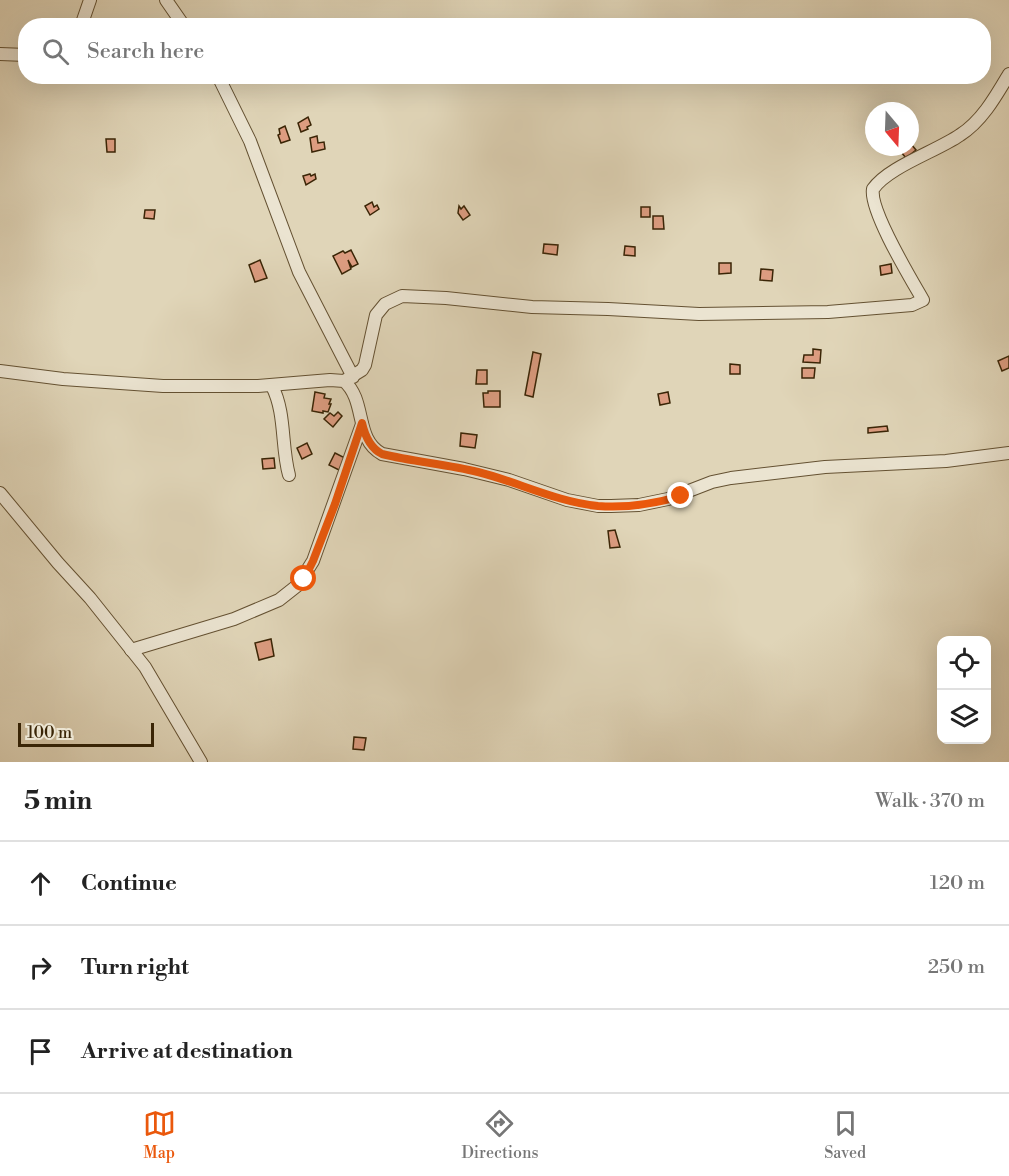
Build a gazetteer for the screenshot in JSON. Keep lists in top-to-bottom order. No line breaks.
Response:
{"scale_bar":"100 m","north":"bottom","page":{"search":"Search here","scale":"100 m","heading":["5 min","Walk · 370 m"],"list":[["Continue","120 m"],["Turn right","250 m"],"Arrive at destination"],"nav":["Map","Directions","Saved"]}}
